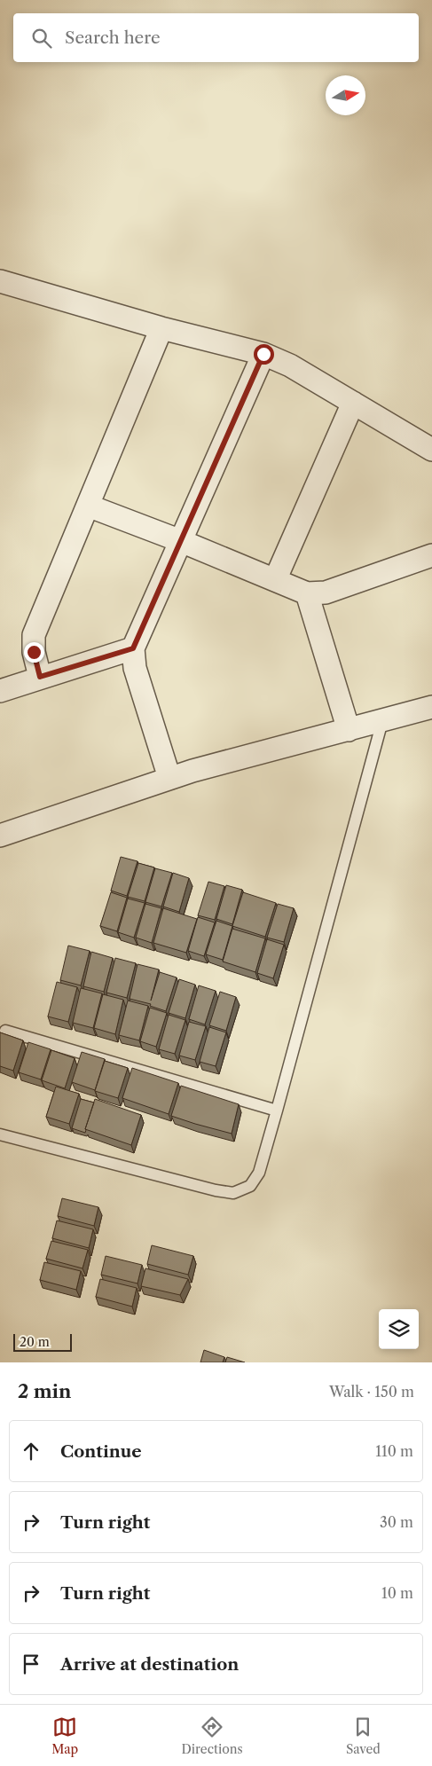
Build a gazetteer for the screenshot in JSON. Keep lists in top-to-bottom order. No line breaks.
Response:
{"scale_bar":"20 m","north":"right","page":{"search":"Search here","scale":"20 m","heading":["2 min","Walk · 150 m"],"list":[["Continue","110 m"],["Turn right","30 m"],["Turn right","10 m"],"Arrive at destination"],"nav":["Map","Directions","Saved"]}}
